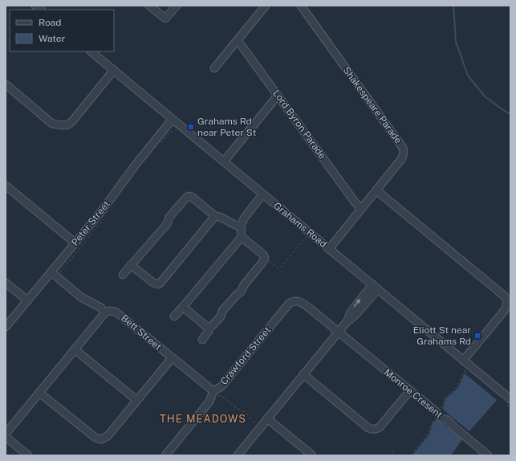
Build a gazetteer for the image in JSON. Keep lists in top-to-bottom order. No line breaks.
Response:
{"streets":{"street":["Shakespeare Parade","Lord Byron Parade","Peter Street","Grahams Road","Bett Street","Crawford Street","Monroe Cresent"]},"crossings":[["Shakespeare Parade","Lord Byron Parade"],["Shakespeare Parade","Grahams Road"],["Peter Street","Grahams Road"],["Peter Street","Bett Street"],["Bett Street","Crawford Street"],["Crawford Street","Monroe Cresent"]],"districts":["THE MEADOWS"],"places":{"transit":["Grahams Rd near Peter St","Eliott St near Grahams Rd"]},"legend":["Road","Water"]}
